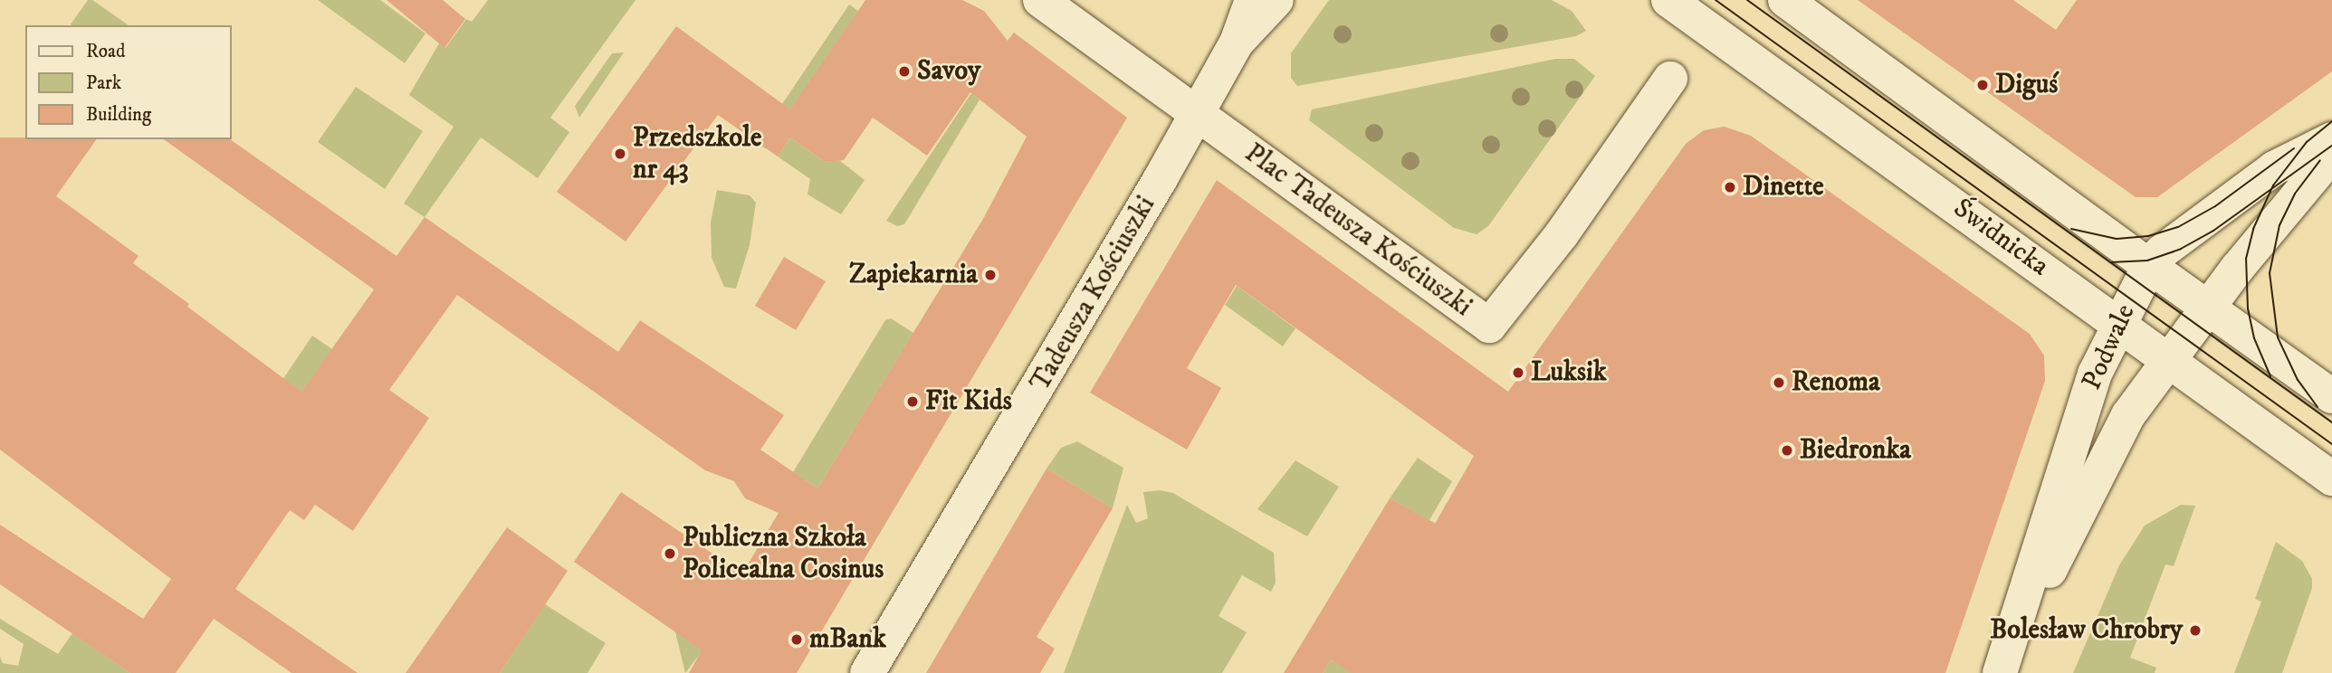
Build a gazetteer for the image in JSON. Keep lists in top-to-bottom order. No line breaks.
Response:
{"streets":{"street":["Plac Tadeusza Kościuszki","Świdnicka","Tadeusza Kościuszki","Podwale"]},"crossings":[["Plac Tadeusza Kościuszki","Tadeusza Kościuszki"],["Świdnicka","Podwale"]],"places":["Savoy","Diguś","Przedszkole nr 43","Dinette","Zapiekarnia","Luksik","Renoma","Fit Kids","Biedronka","Publiczna Szkoła Policealna Cosinus","Bolesław Chrobry","mBank"],"legend":["Road","Park","Building"]}
